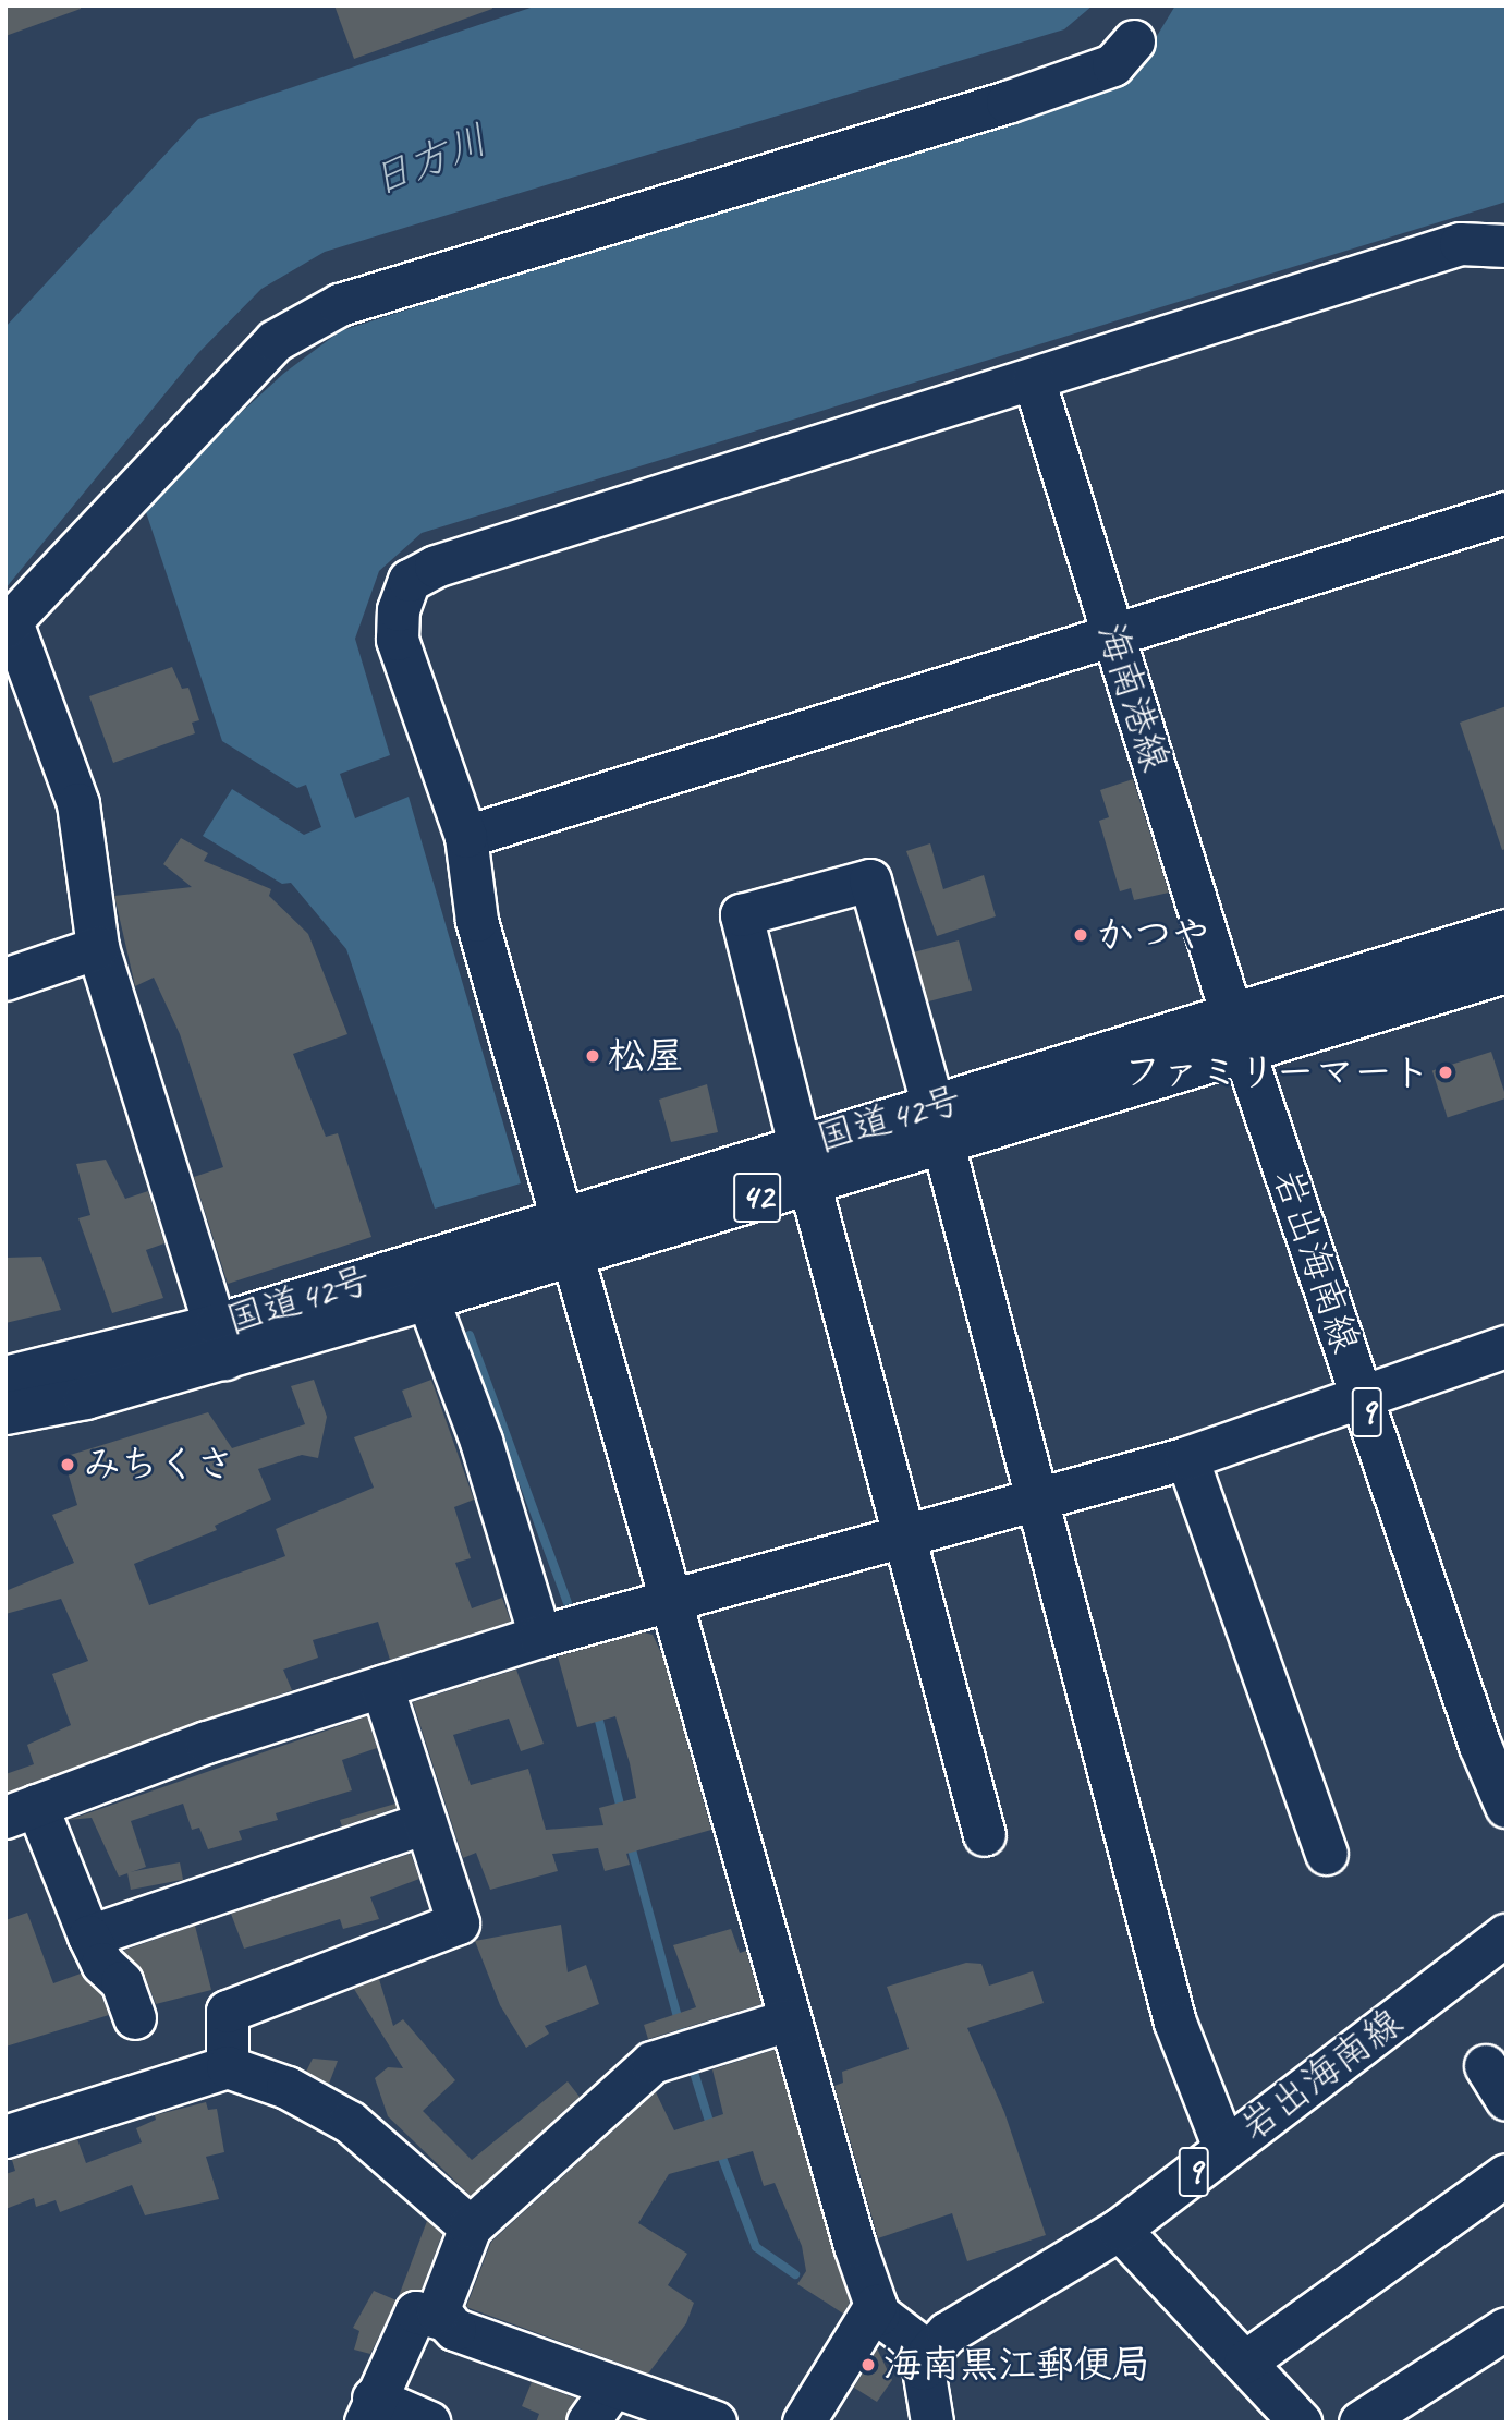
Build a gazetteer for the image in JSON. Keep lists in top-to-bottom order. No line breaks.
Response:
{"streets":{"main road":["海南港線","国道42号","42","岩出海南線","9"]},"crossings":[["海南港線","国道42号"],["海南港線","岩出海南線"],["国道42号","岩出海南線"]],"water":["日方川"],"places":["かつや","松屋","ファミリーマート","みちくさ","海南黒江郵便局"]}
